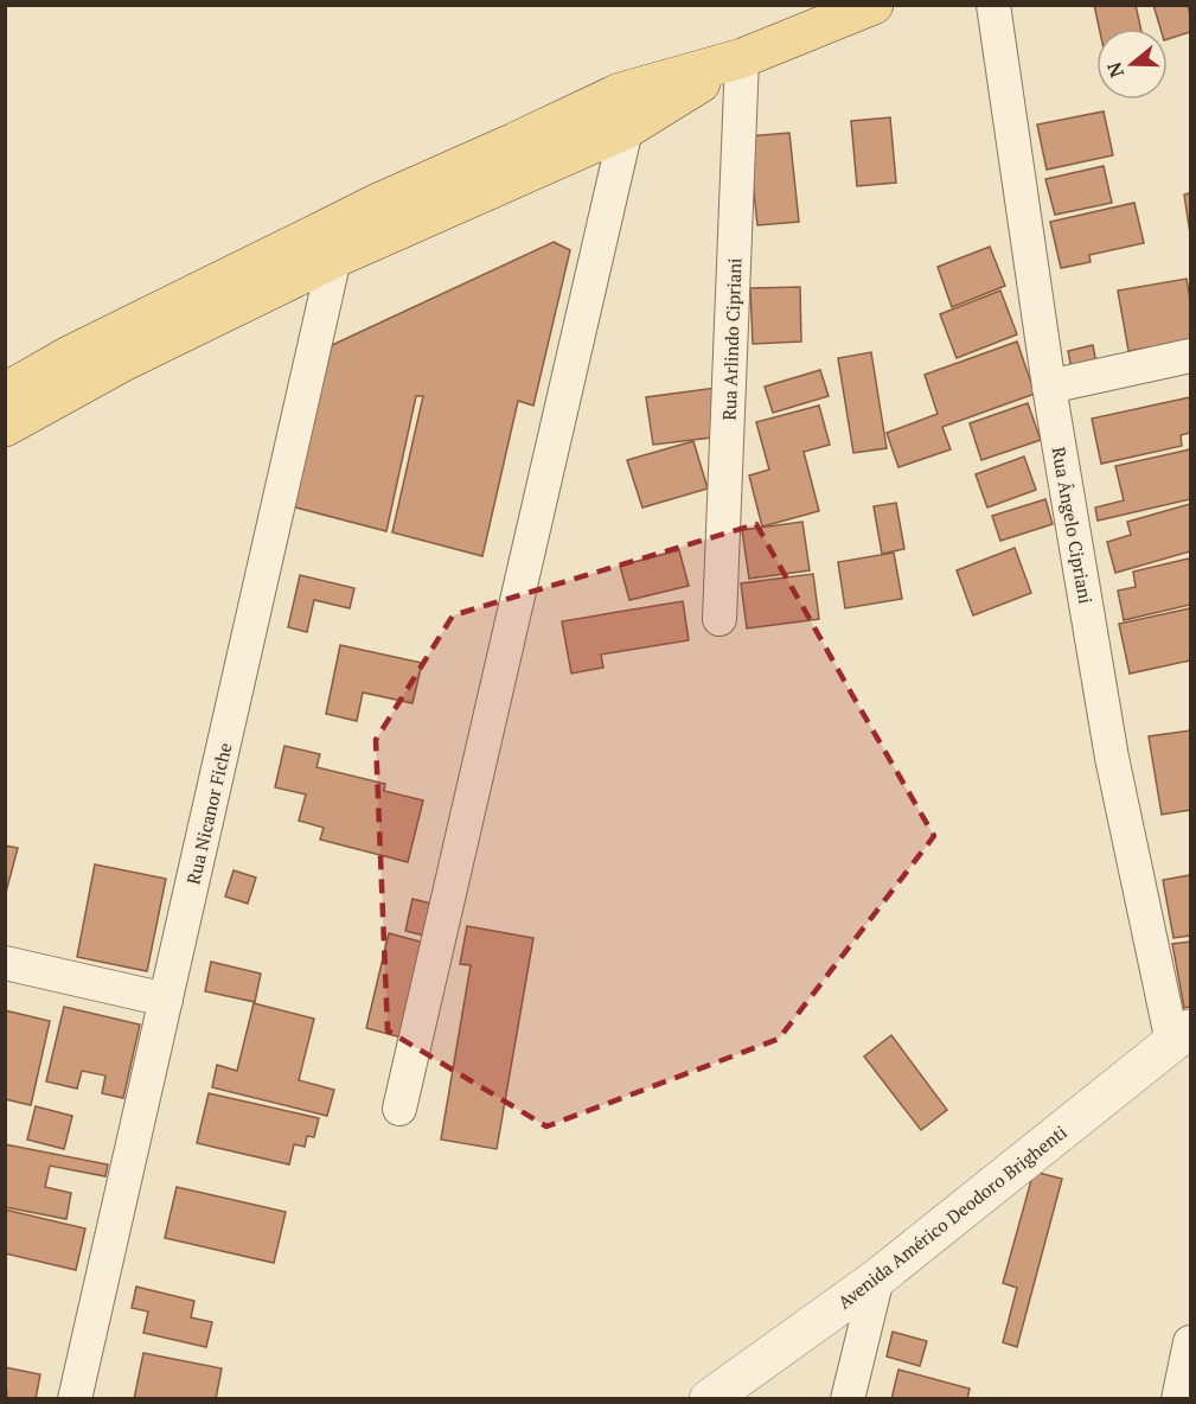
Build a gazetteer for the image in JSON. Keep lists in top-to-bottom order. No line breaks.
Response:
{"streets":{"street":["Rua Arlindo Cipriani","Rua Ângelo Cipriani","Rua Nicanor Fiche","Avenida Américo Deodoro Brighenti"]},"crossings":[["Rua Ângelo Cipriani","Avenida Américo Deodoro Brighenti"]],"north":"left"}
